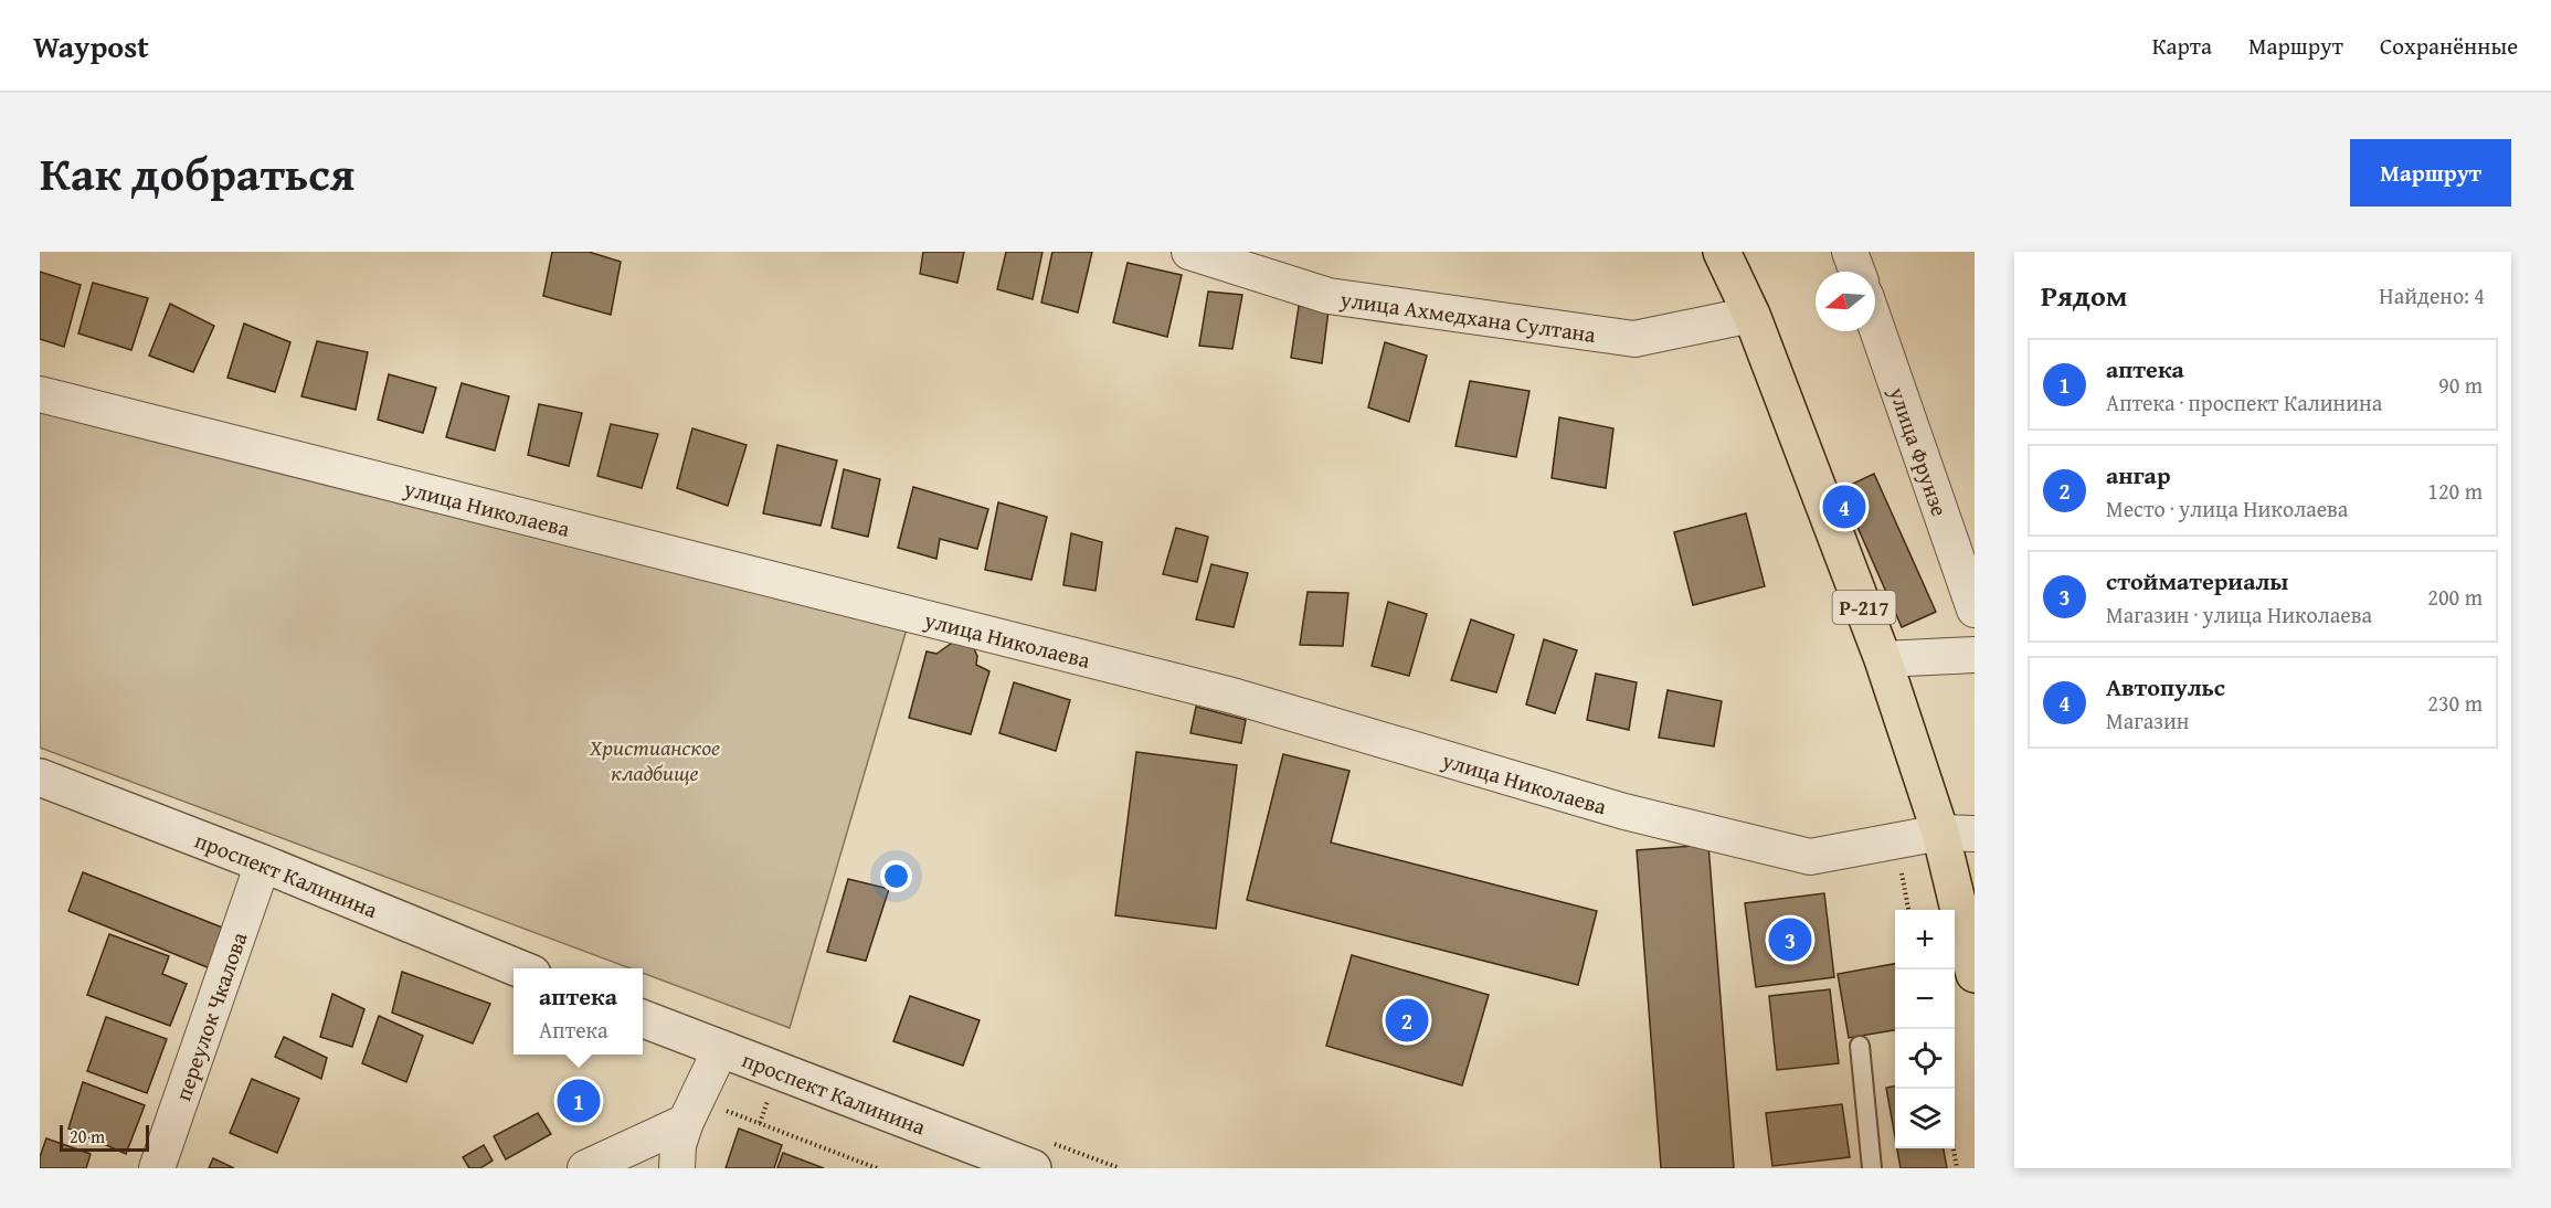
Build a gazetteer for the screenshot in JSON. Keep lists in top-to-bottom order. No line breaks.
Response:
{"streets":{"highway":["Р-217"],"street":["улица Ахмедхана Султана","улица Фрунзе","улица Николаева","проспект Калинина","переулок Чкалова"]},"crossings":[["улица Ахмедхана Султана","Р-217"],["улица Николаева","Р-217"],["проспект Калинина","переулок Чкалова"]],"parks":["Христианское кладбище"],"scale_bar":"20 m","north":"left","page":{"header":"Waypost","nav":["Карта","Маршрут","Сохранённые"],"title":"Как добраться","buttons":"Маршрут","heading":["Рядом","Найдено: 4"],"list":[{"mark":"1","name":"аптека","note":"Аптека · проспект Калинина","value":"90 m"},{"mark":"2","name":"ангар","note":"Место · улица Николаева","value":"120 m"},{"mark":"3","name":"стойматериалы","note":"Магазин · улица Николаева","value":"200 m"},{"mark":"4","name":"Автопульс","note":"Магазин","value":"230 m"}],"pins":["4","3","2","1"],"map_buttons":["+","−"],"popup":["аптека","Аптека"],"scale":"20 m"}}
